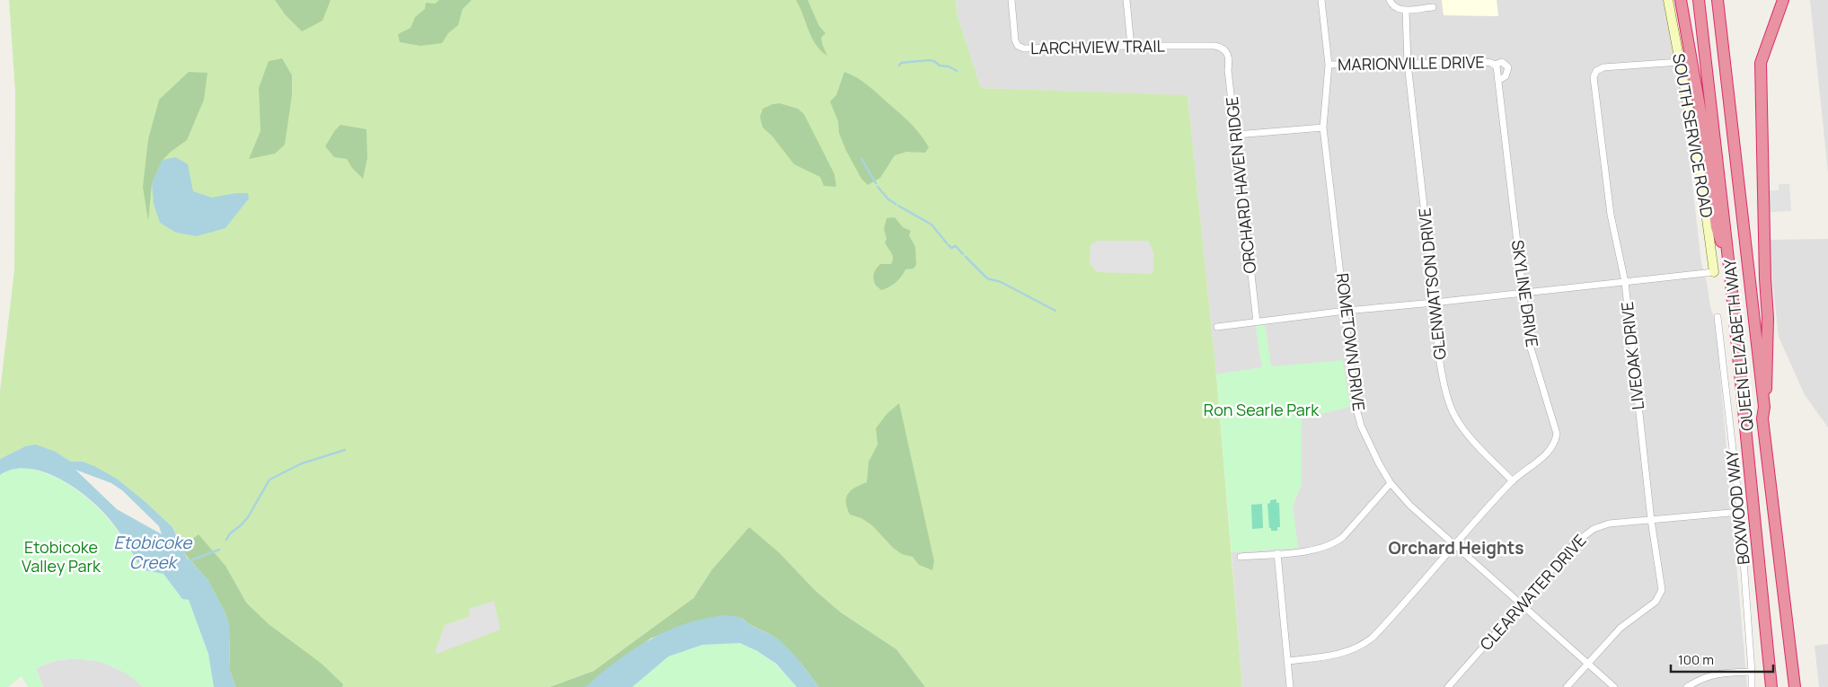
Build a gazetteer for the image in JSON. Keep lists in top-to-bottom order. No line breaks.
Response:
{"streets":{"highway":["QUEEN ELIZABETH WAY"],"main road":["SOUTH SERVICE ROAD"],"street":["LARCHVIEW TRAIL","MARIONVILLE DRIVE","ORCHARD HAVEN RIDGE","GLENWATSON DRIVE","SKYLINE DRIVE","ROMETOWN DRIVE","LIVEOAK DRIVE","BOXWOOD WAY","CLEARWATER DRIVE"]},"crossings":[["LARCHVIEW TRAIL","ORCHARD HAVEN RIDGE"],["MARIONVILLE DRIVE","GLENWATSON DRIVE"],["MARIONVILLE DRIVE","SKYLINE DRIVE"],["MARIONVILLE DRIVE","ROMETOWN DRIVE"],["SOUTH SERVICE ROAD","LIVEOAK DRIVE"],["GLENWATSON DRIVE","SKYLINE DRIVE"],["SKYLINE DRIVE","ROMETOWN DRIVE"],["ROMETOWN DRIVE","LIVEOAK DRIVE"],["ROMETOWN DRIVE","CLEARWATER DRIVE"],["LIVEOAK DRIVE","CLEARWATER DRIVE"],["BOXWOOD WAY","CLEARWATER DRIVE"]],"districts":["Orchard Heights"],"water":["Etobicoke Creek"],"parks":["Ron Searle Park","Etobicoke Valley Park"],"scale_bar":"100 m"}
